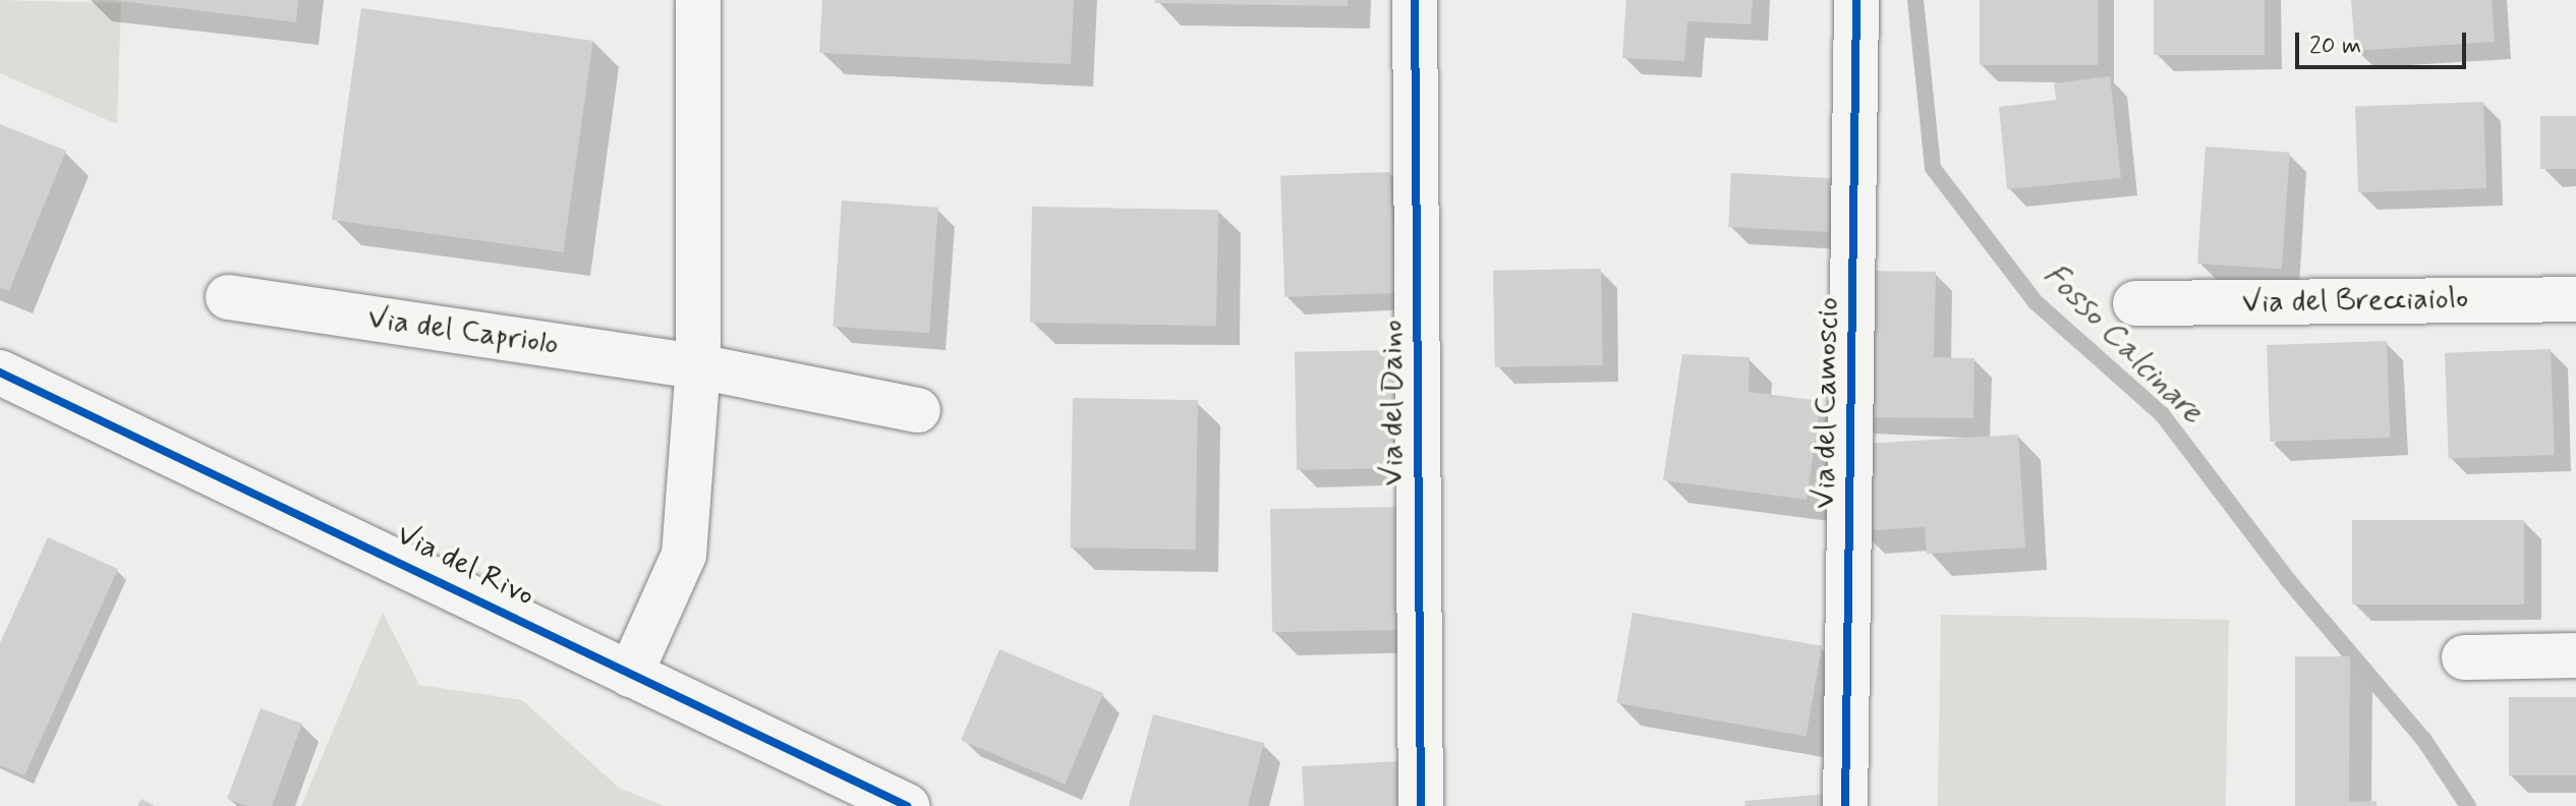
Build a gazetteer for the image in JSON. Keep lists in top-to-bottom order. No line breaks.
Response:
{"streets":{"street":["Via del Brecciaiolo","Via del Capriolo","Via del Daino","Via del Camoscio","Via del Rivo"]},"water":["Fosso Calcinare"],"scale_bar":"20 m"}
